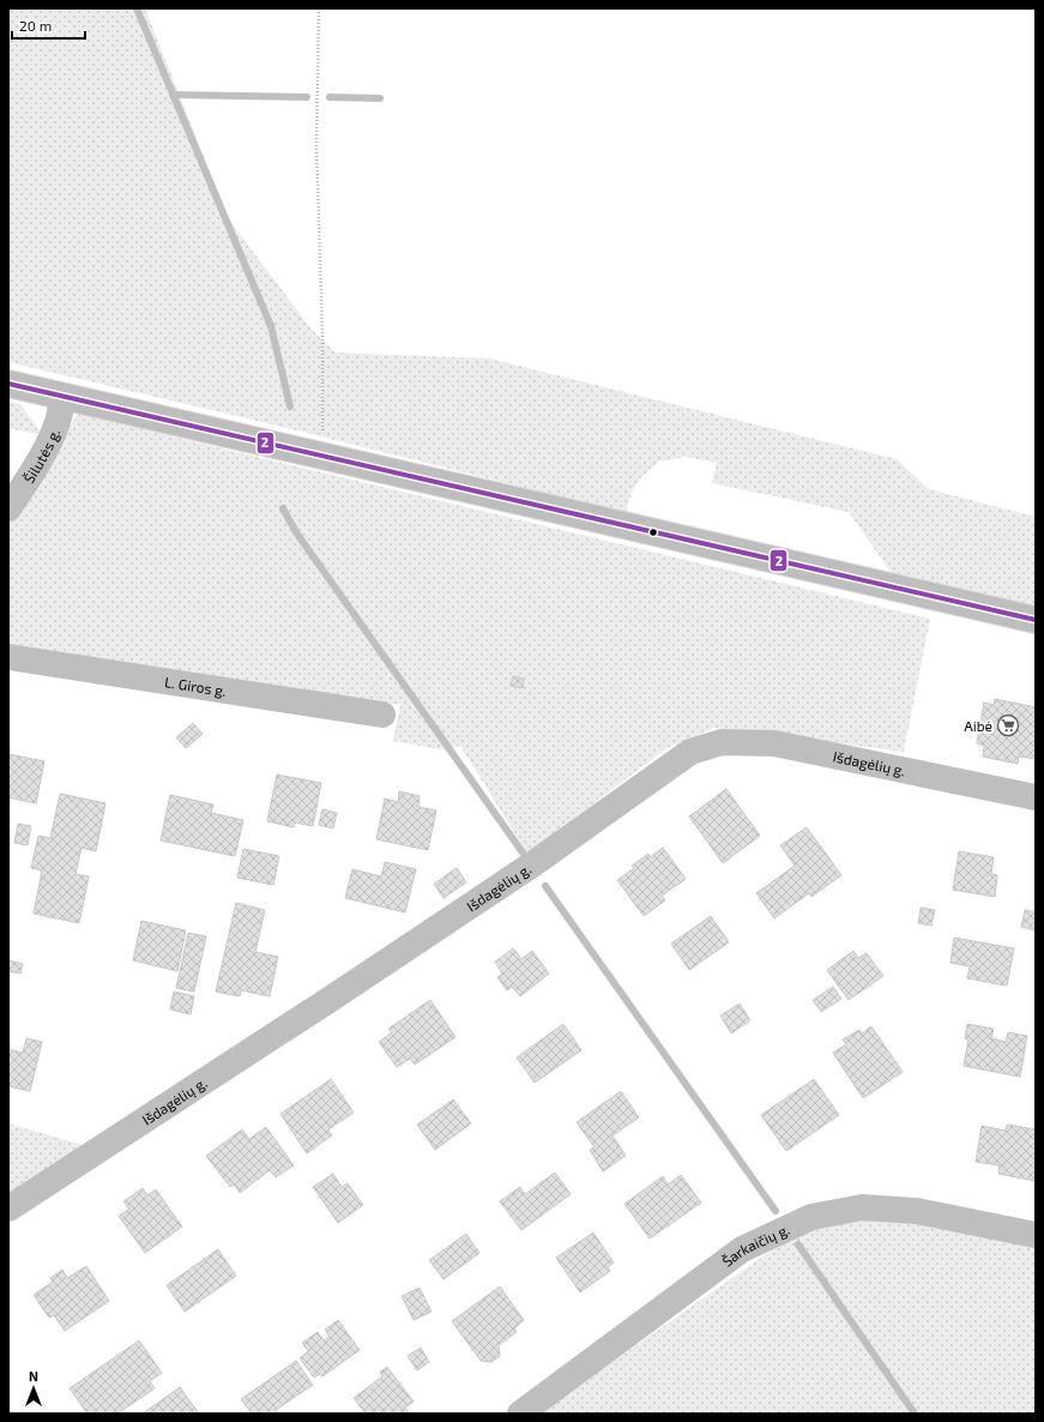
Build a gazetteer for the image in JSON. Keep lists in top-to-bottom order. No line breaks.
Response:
{"streets":{"main road":["Šilutės g.","L. Giros g.","Išdagėlių g.","Šarkaičių g."]},"places":{"supermarket":["Aibė"]},"lines":["transit line 2"],"scale_bar":"20 m","north":"top"}
